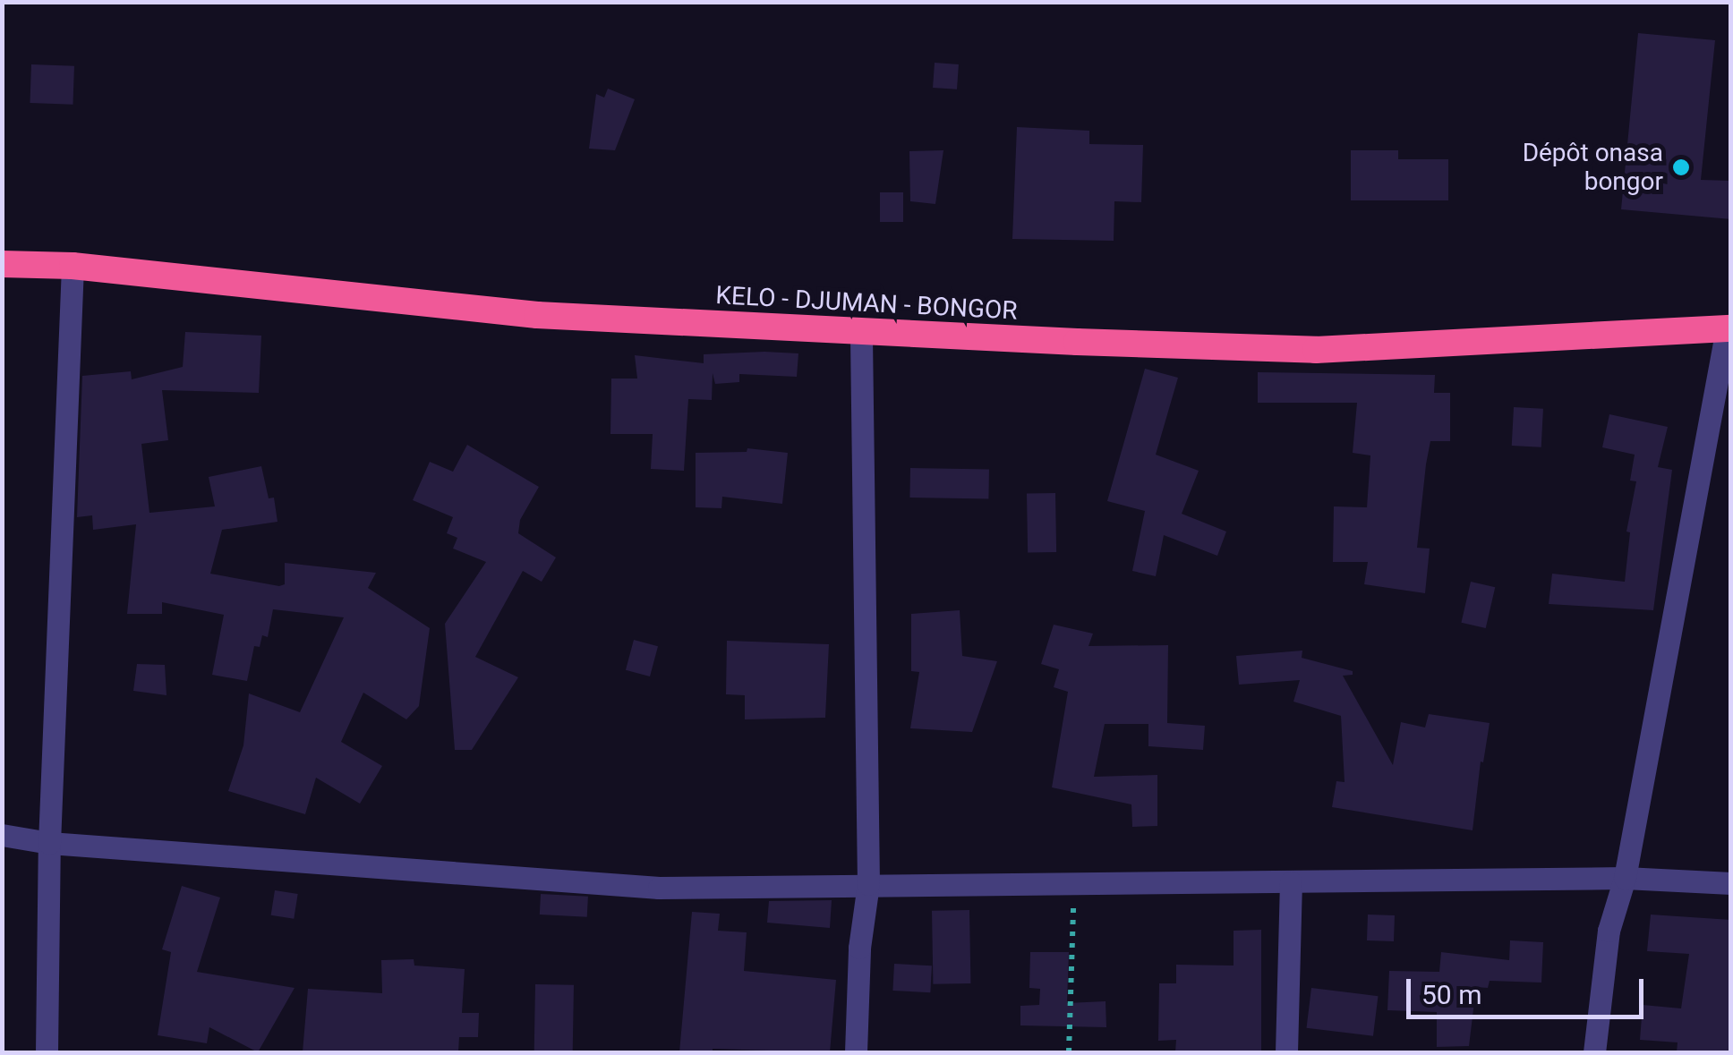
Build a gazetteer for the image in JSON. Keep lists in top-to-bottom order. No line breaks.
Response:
{"streets":{"highway":["KELO - DJUMAN - BONGOR"]},"places":["Dépôt onasa bongor"],"scale_bar":"50 m"}
